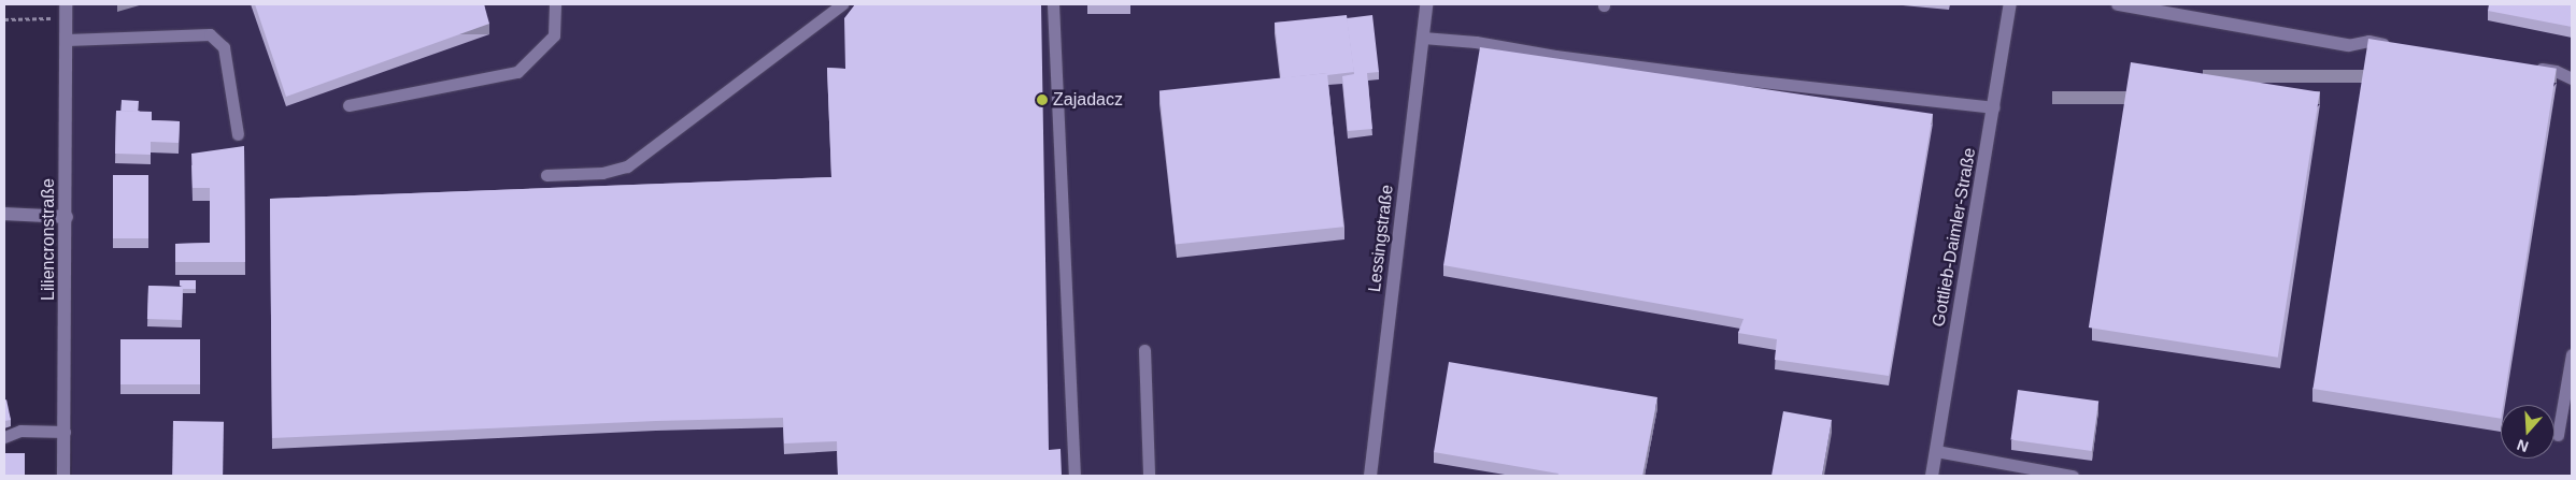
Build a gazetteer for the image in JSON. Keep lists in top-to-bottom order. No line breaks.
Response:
{"streets":{"street":["Gottlieb-Daimler-Straße","Lessingstraße","Liliencronstraße"]},"places":["Zajadacz"],"north":"bottom"}
